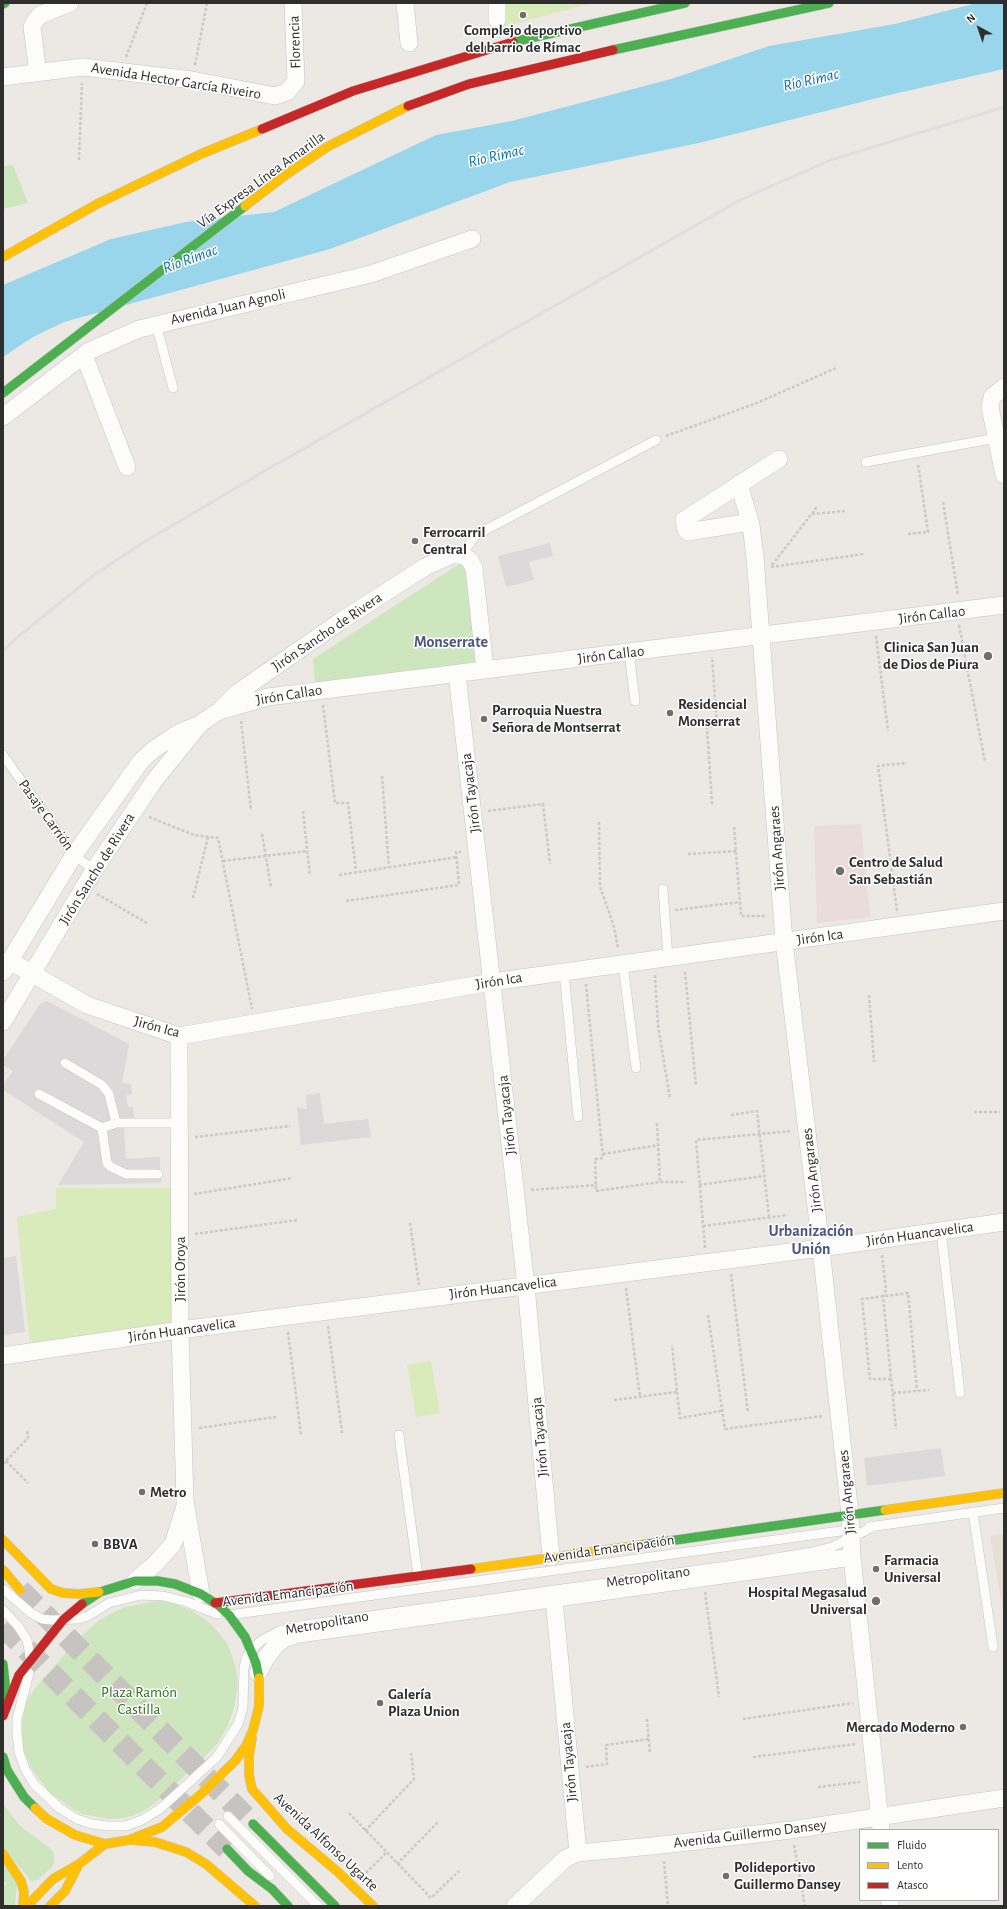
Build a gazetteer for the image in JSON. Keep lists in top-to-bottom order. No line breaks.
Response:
{"streets":{"main road":["Vía Expresa Línea Amarilla","Avenida Emancipación","Avenida Alfonso Ugarte"],"street":["Florencia","Avenida Hector García Riveiro","Avenida Juan Agnoli","Jirón Callao","Jirón Sancho de Rivera","Jirón Tayacaja","Jirón Angaraes","Jirón Ica","Jirón Huancavelica","Jirón Oroya","Avenida Guillermo Dansey"],"lane":["Pasaje Carrión","Metropolitano"]},"crossings":[["Florencia","Avenida Hector García Riveiro"],["Jirón Callao","Jirón Sancho de Rivera"],["Jirón Callao","Jirón Tayacaja"],["Jirón Callao","Jirón Angaraes"],["Jirón Sancho de Rivera","Pasaje Carrión"],["Jirón Sancho de Rivera","Jirón Ica"],["Jirón Tayacaja","Jirón Ica"],["Jirón Tayacaja","Jirón Huancavelica"],["Jirón Tayacaja","Avenida Emancipación"],["Jirón Tayacaja","Avenida Guillermo Dansey"],["Jirón Angaraes","Jirón Ica"],["Jirón Angaraes","Jirón Huancavelica"],["Jirón Angaraes","Avenida Emancipación"],["Jirón Angaraes","Metropolitano"],["Jirón Angaraes","Avenida Guillermo Dansey"],["Jirón Ica","Jirón Oroya"],["Jirón Huancavelica","Jirón Oroya"],["Avenida Emancipación","Metropolitano"]],"districts":["Monserrate","Urbanización Unión"],"water":["Río Rímac"],"parks":["Plaza Ramón Castilla"],"places":["Complejo deportivo del barrio de Rímac","Ferrocarril Central","Clinica San Juan de Dios de Piura","Residencial Monserrat","Parroquia Nuestra Señora de Montserrat","Centro de Salud San Sebastián","Metro","BBVA","Farmacia Universal","Hospital Megasalud Universal","Galería Plaza Union","Mercado Moderno","Polideportivo Guillermo Dansey"],"legend":["Fluido","Lento","Atasco"],"north":"top left"}
